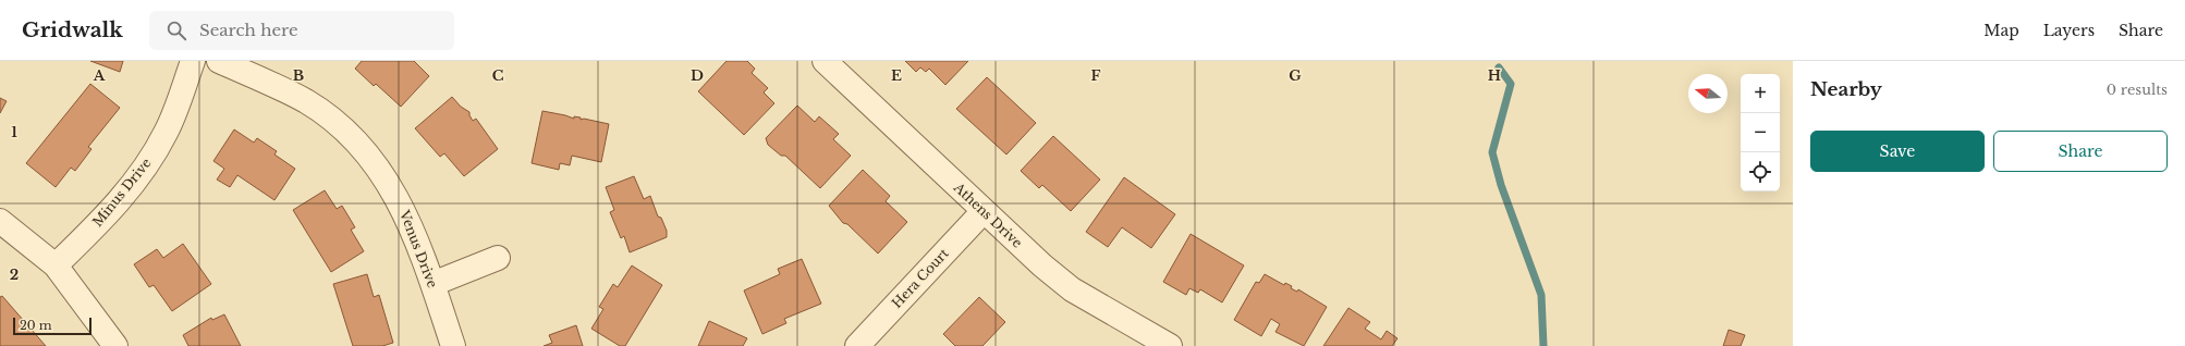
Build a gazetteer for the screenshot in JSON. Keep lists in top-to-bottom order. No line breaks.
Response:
{"streets":{"street":["Minus Drive","Athens Drive","Venus Drive","Hera Court"]},"crossings":[["Athens Drive","Hera Court"]],"scale_bar":"20 m","north":"left","page":{"header":"Gridwalk","search":"Search here","nav":["Map","Layers","Share"],"heading":["Nearby","0 results"],"map_buttons":["+","−"],"buttons":["Save","Share"],"scale":"20 m"},"grid":{"columns":["A","B","C","D","E","F","G","H"],"rows":["1","2"]}}
